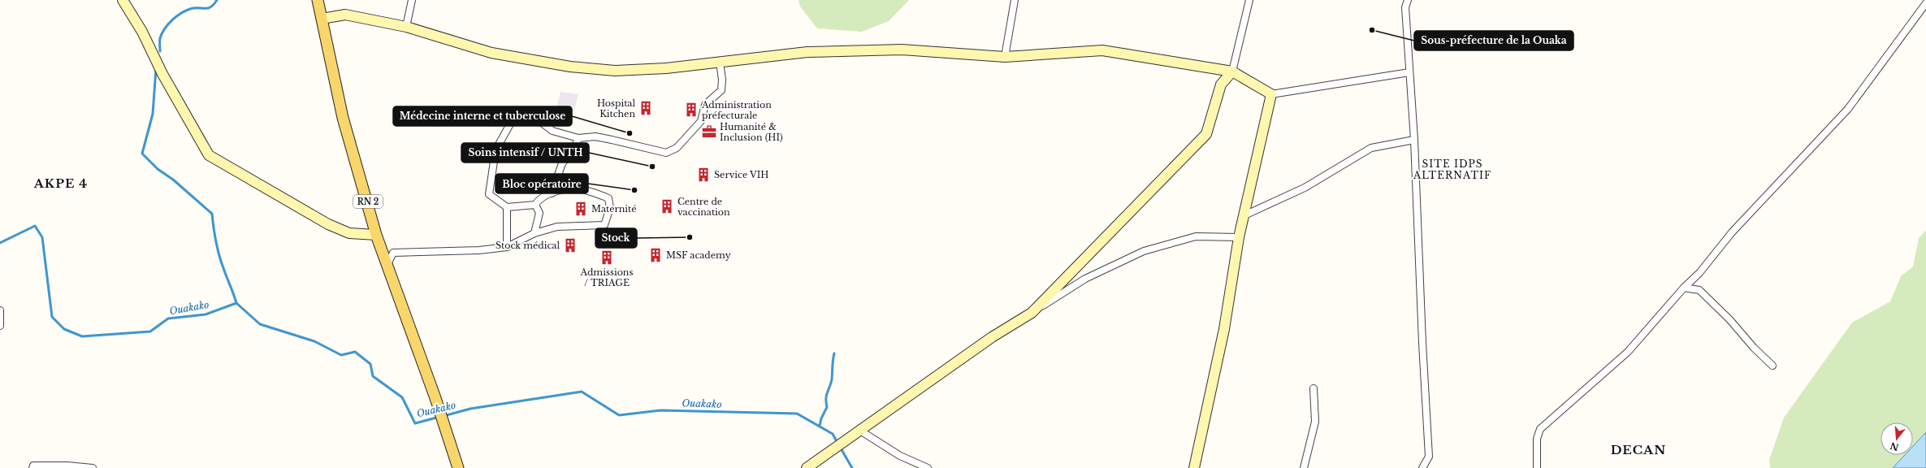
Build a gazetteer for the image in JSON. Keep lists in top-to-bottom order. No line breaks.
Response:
{"streets":{"main road":["RN 2"]},"districts":["SITE IDPS ALTERNATIF","AKPE 4","DECAN"],"water":["Ouakako"],"places":{"other":["Sous-préfecture de la Ouaka","Médecine interne et tuberculose","Soins intensif / UNTH","Bloc opératoire","Stock"],"building":["Hospital Kitchen","Administration préfecturale","Service VIH","Centre de vaccination","Maternité","Stock médical","MSF academy","Admissions / TRIAGE"],"office":["Humanité & Inclusion (HI)"]},"north":"bottom"}
